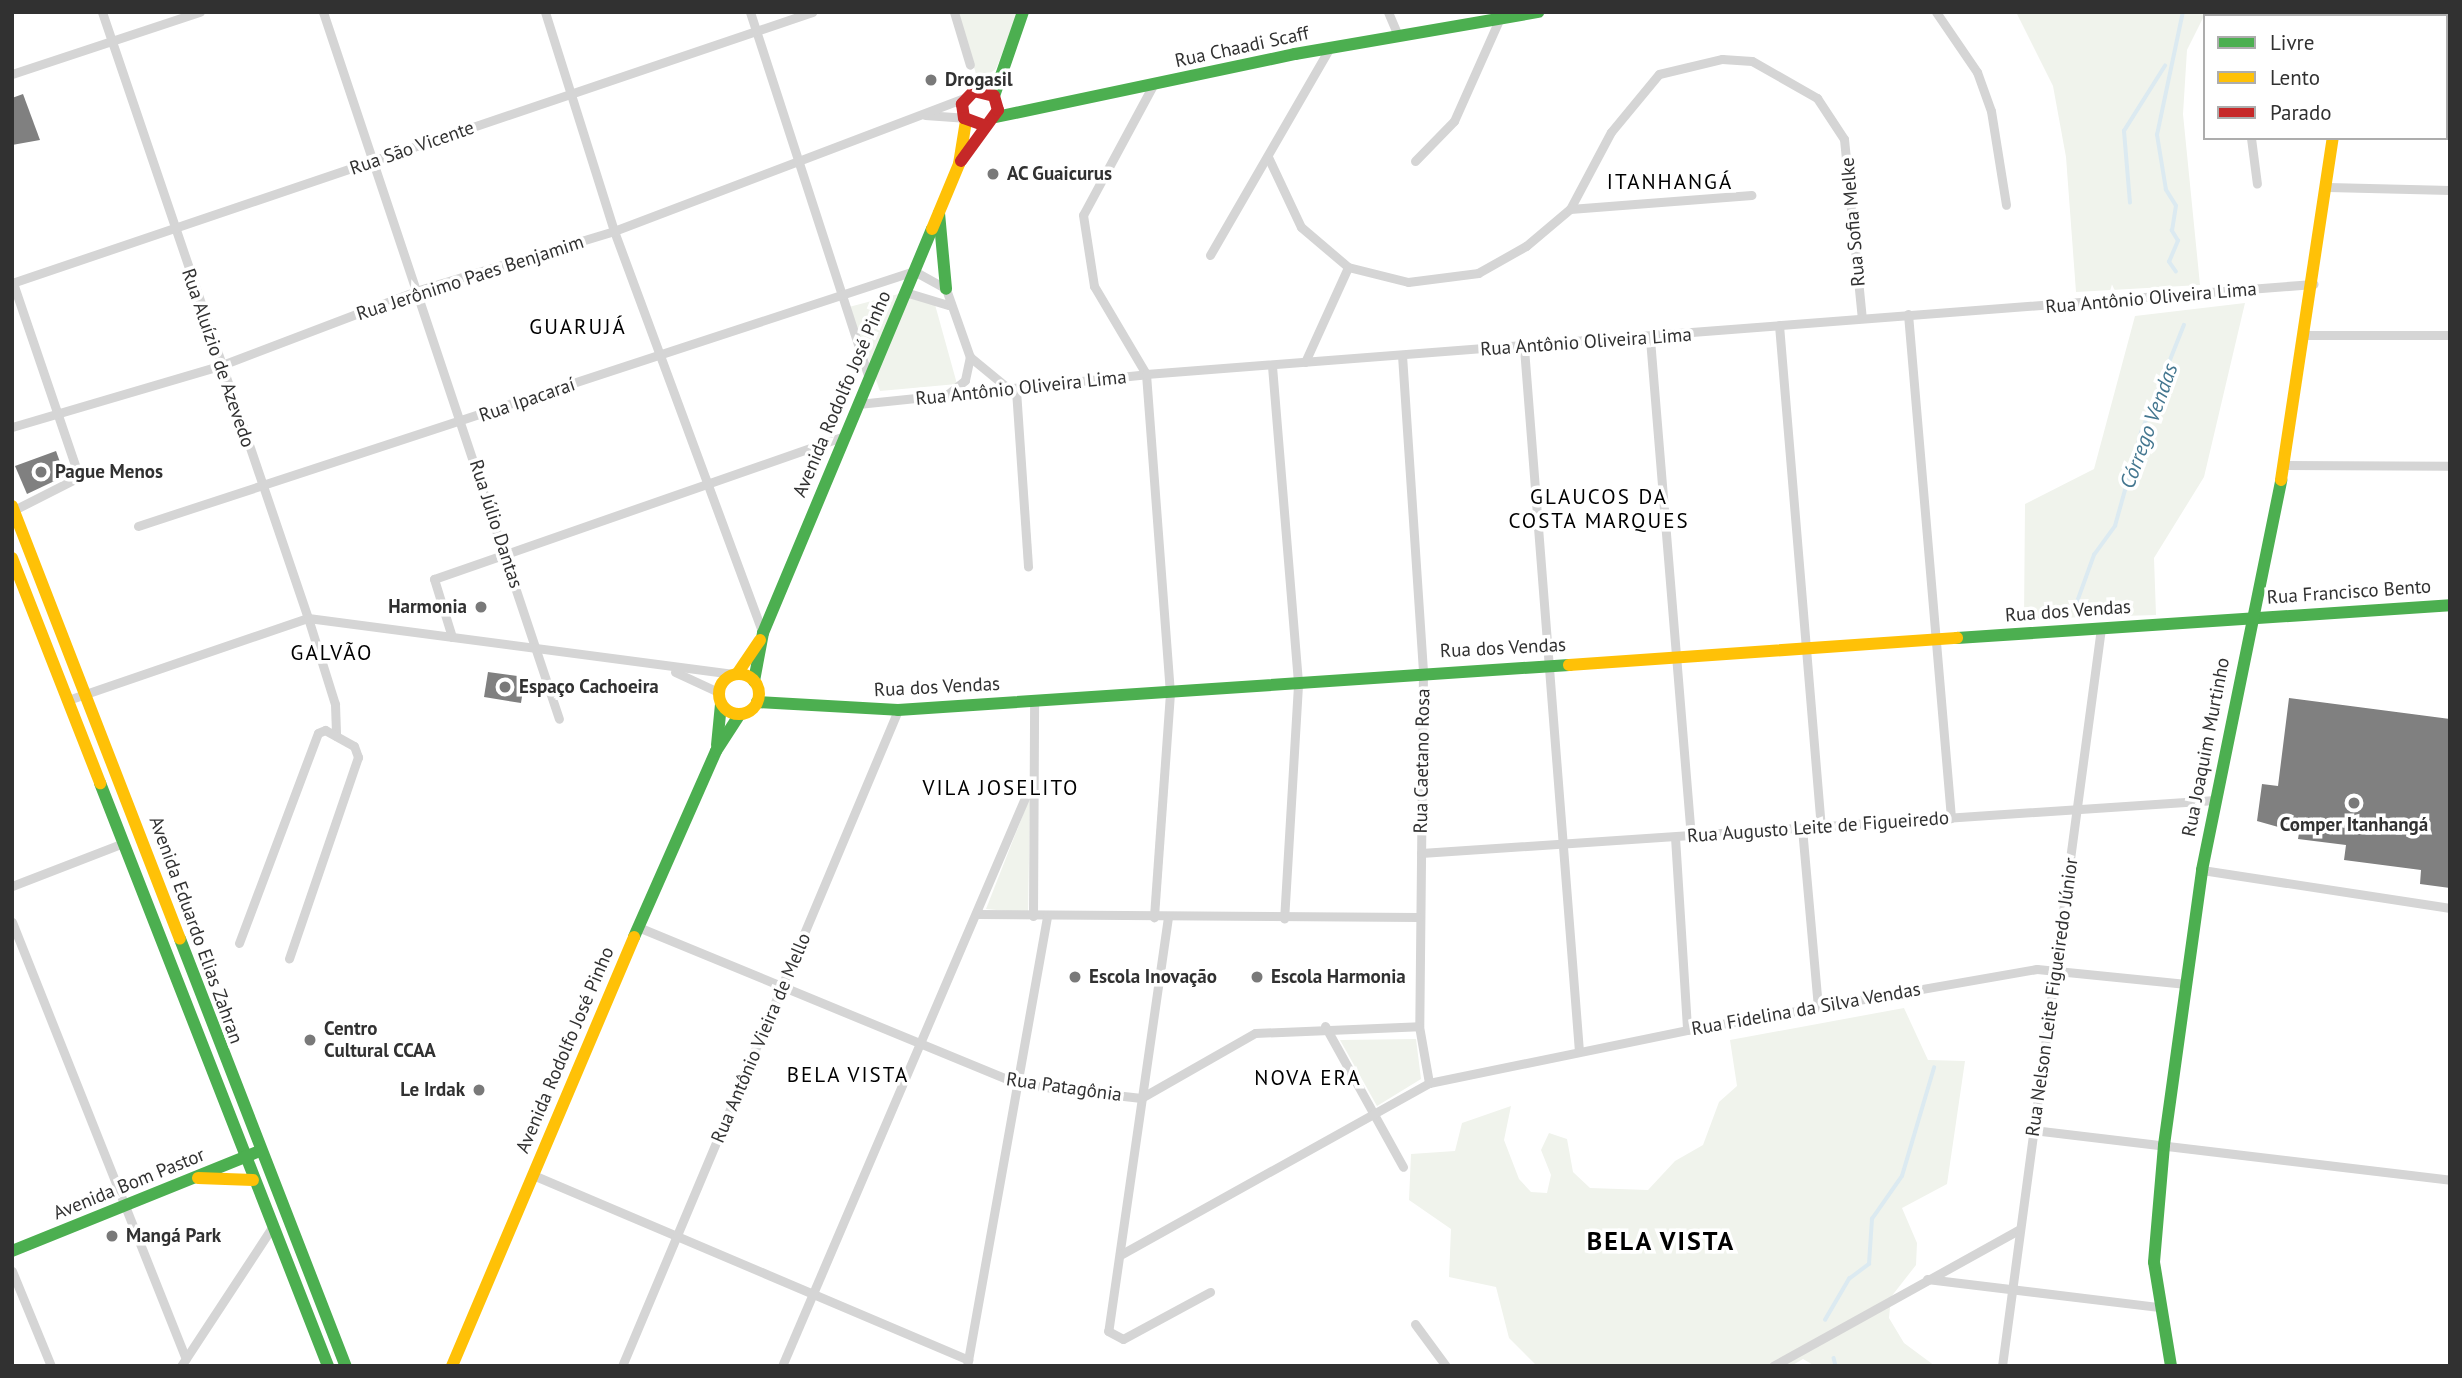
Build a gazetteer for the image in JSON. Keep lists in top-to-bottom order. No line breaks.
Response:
{"streets":{"main road":["Rua Chaadi Scaff","Avenida Rodolfo José Pinho","Rua Francisco Bento","Rua dos Vendas","Rua Joaquim Murtinho","Avenida Eduardo Elias Zahran","Avenida Bom Pastor"],"street":["Rua São Vicente","Rua Sofia Melke","Rua Jerônimo Paes Benjamim","Rua Antônio Oliveira Lima","Rua Aluízio de Azevedo","Rua Ipacaraí","Rua Júlio Dantas","Rua Caetano Rosa","Rua Augusto Leite de Figueiredo","Rua Nelson Leite Figueiredo Júnior","Rua Fidelina da Silva Vendas","Rua Antônio Vieira de Mello","Rua Patagônia"]},"crossings":[["Rua Chaadi Scaff","Avenida Rodolfo José Pinho"],["Rua São Vicente","Rua Aluízio de Azevedo"],["Rua São Vicente","Rua Júlio Dantas"],["Rua Sofia Melke","Rua Antônio Oliveira Lima"],["Rua Jerônimo Paes Benjamim","Rua Aluízio de Azevedo"],["Rua Jerônimo Paes Benjamim","Avenida Rodolfo José Pinho"],["Rua Jerônimo Paes Benjamim","Rua Júlio Dantas"],["Rua Antônio Oliveira Lima","Avenida Rodolfo José Pinho"],["Rua Antônio Oliveira Lima","Rua Joaquim Murtinho"],["Rua Antônio Oliveira Lima","Rua Caetano Rosa"],["Rua Aluízio de Azevedo","Rua Ipacaraí"],["Avenida Rodolfo José Pinho","Rua Ipacaraí"],["Avenida Rodolfo José Pinho","Rua Patagônia"],["Rua Ipacaraí","Rua Júlio Dantas"],["Rua Francisco Bento","Rua dos Vendas"],["Rua Francisco Bento","Rua Joaquim Murtinho"],["Rua dos Vendas","Rua Joaquim Murtinho"],["Rua dos Vendas","Rua Caetano Rosa"],["Rua dos Vendas","Rua Nelson Leite Figueiredo Júnior"],["Rua dos Vendas","Rua Antônio Vieira de Mello"],["Rua Joaquim Murtinho","Rua Augusto Leite de Figueiredo"],["Rua Joaquim Murtinho","Rua Fidelina da Silva Vendas"],["Rua Caetano Rosa","Rua Augusto Leite de Figueiredo"],["Rua Caetano Rosa","Rua Fidelina da Silva Vendas"],["Rua Caetano Rosa","Rua Patagônia"],["Rua Augusto Leite de Figueiredo","Rua Nelson Leite Figueiredo Júnior"],["Avenida Eduardo Elias Zahran","Avenida Bom Pastor"],["Rua Nelson Leite Figueiredo Júnior","Rua Fidelina da Silva Vendas"],["Rua Antônio Vieira de Mello","Rua Patagônia"]],"districts":["ITANHANGÁ","GUARUJÁ","GLAUCOS DA COSTA MARQUES","GALVÃO","VILA JOSELITO","BELA VISTA","NOVA ERA","BELA VISTA"],"water":["Córrego Vendas"],"places":["Drogasil","AC Guaicurus","Pague Menos","Harmonia","Espaço Cachoeira","Comper Itanhangá","Escola Inovação","Escola Harmonia","Centro Cultural CCAA","Le Irdak","Mangá Park"],"legend":["Livre","Lento","Parado"]}
